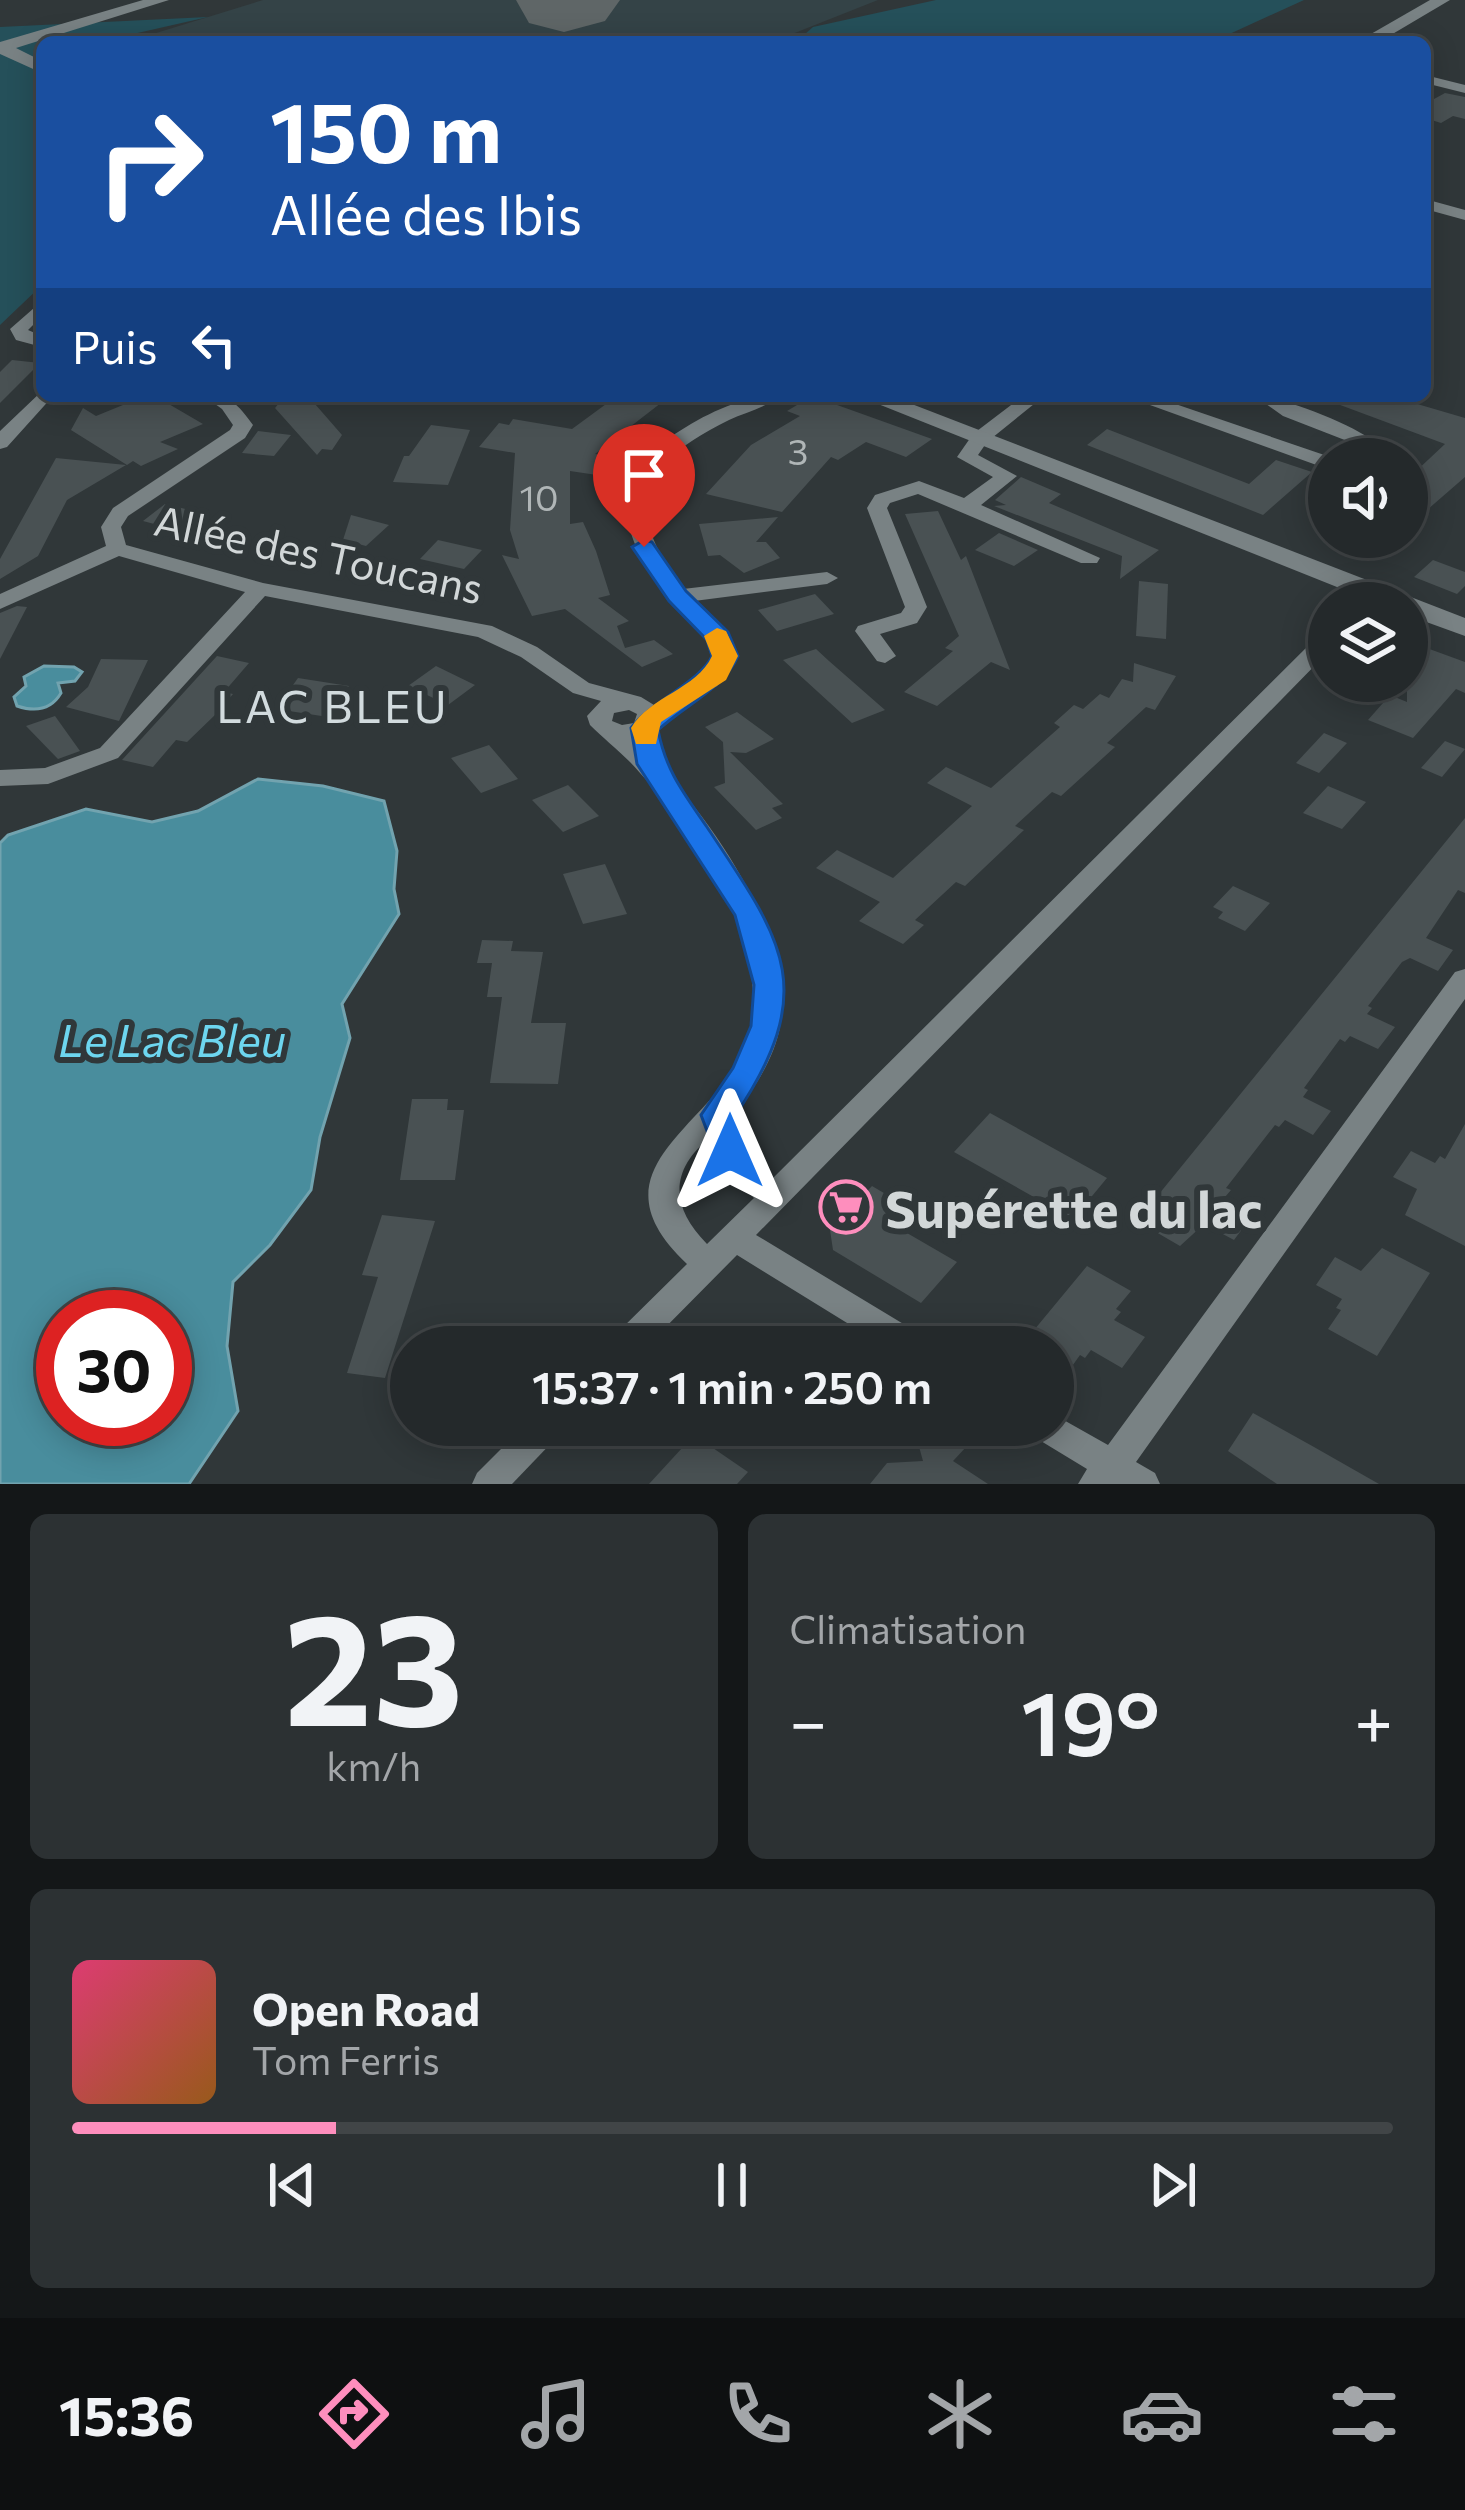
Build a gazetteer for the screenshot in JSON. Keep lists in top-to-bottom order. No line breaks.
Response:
{"streets":{"street":["Allée des Toucans"]},"districts":["LAC BLEU"],"water":["Le Lac Bleu"],"places":{"supermarket":["Supérette du lac"]},"house_numbers":["3","10"],"page":{"turn":["150 m","Allée des Ibis"],"then":"Puis","limit":"30","trip":"15:37 · 1 min · 250 m","tile":[["23","km/h"],"Climatisation"],"heat":["−","19°","+"],"song":["Open Road","Tom Ferris"],"tabs":"15:36"}}
